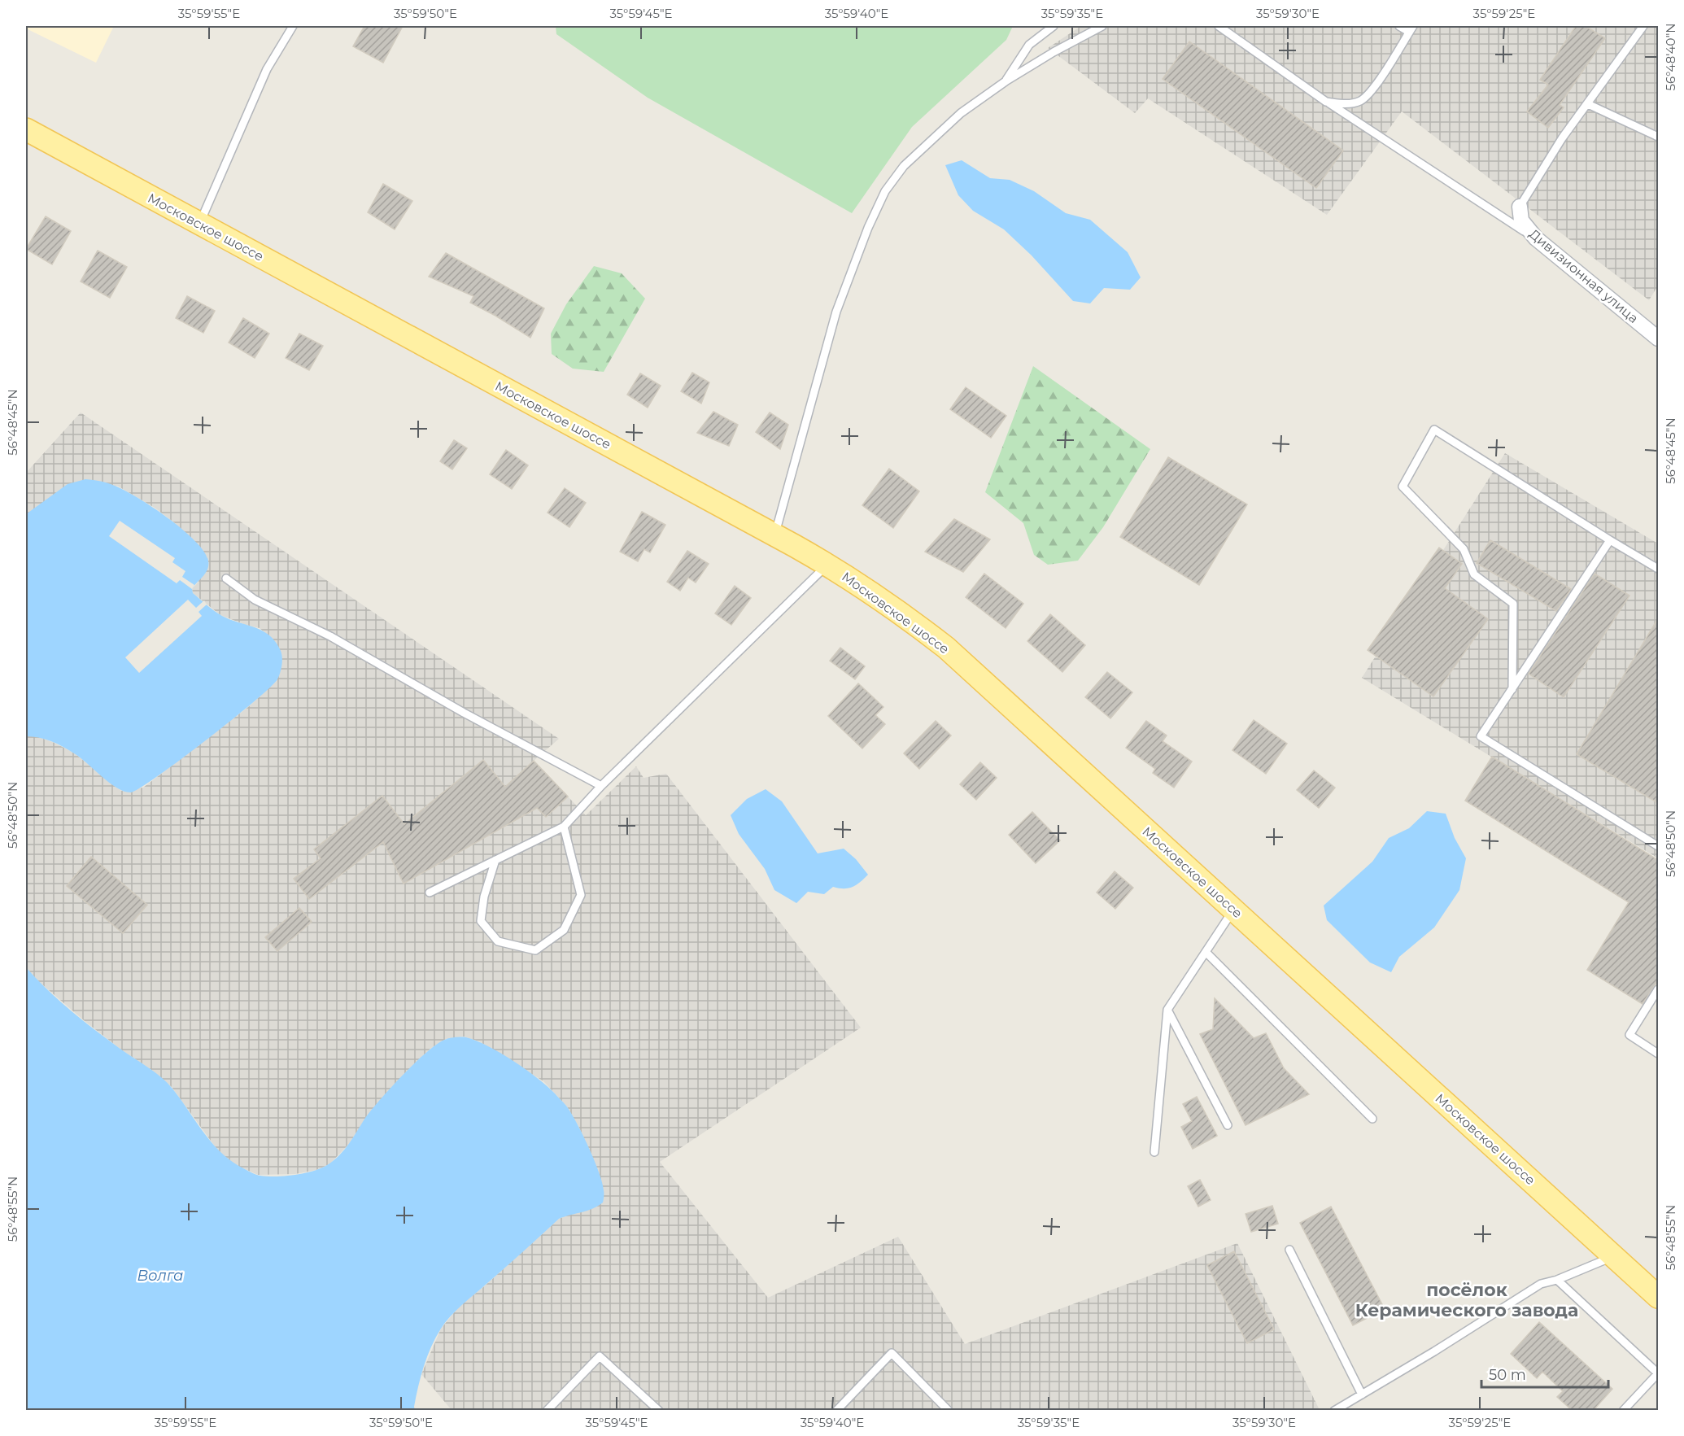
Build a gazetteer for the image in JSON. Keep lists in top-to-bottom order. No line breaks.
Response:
{"streets":{"main road":["Московское шоссе"],"street":["Дивизионная улица"]},"districts":["посёлок Керамического завода"],"water":["Волга"],"scale_bar":"50 m","coordinates":["35°59'55\"E","35°59'50\"E","35°59'45\"E","35°59'40\"E","35°59'35\"E","35°59'30\"E","35°59'25\"E","56°48'40\"N","56°48'45\"N","56°48'50\"N","56°48'55\"N"]}
